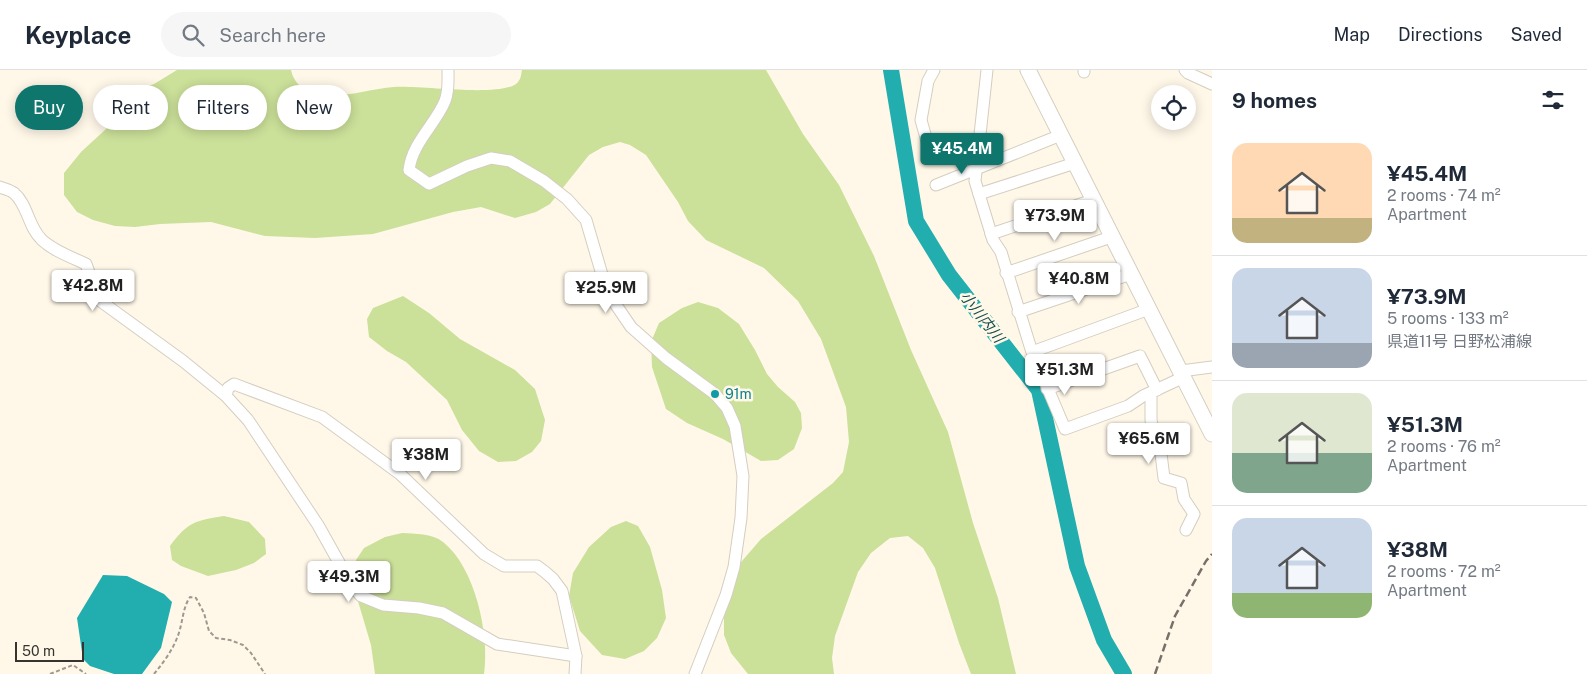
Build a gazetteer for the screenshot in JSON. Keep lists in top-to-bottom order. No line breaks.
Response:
{"water":["小川内川"],"places":["91m"],"scale_bar":"50 m","page":{"header":"Keyplace","search":"Search here","nav":["Map","Directions","Saved"],"heading":"9 homes","chip":["Buy","Rent","Filters","New"],"list":[{"name":"¥45.4M","note":"2 rooms · 74 m² · Apartment"},{"name":"¥73.9M","note":"5 rooms · 133 m² · 県道11号 日野松浦線"},{"name":"¥51.3M","note":"2 rooms · 76 m² · Apartment"},{"name":"¥38M","note":"2 rooms · 72 m² · Apartment"}],"price":["¥45.4M","¥73.9M","¥40.8M","¥42.8M","¥25.9M","¥51.3M","¥65.6M","¥38M","¥49.3M"],"scale":"50 m"}}
